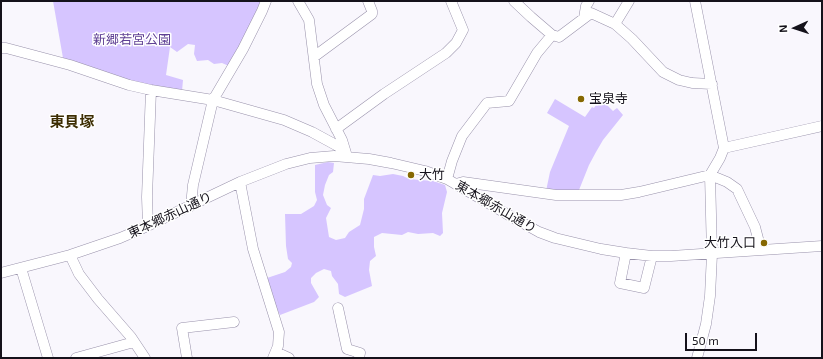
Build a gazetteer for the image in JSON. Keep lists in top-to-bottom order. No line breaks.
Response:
{"streets":{"street":["東本郷赤山通り"]},"districts":["東貝塚"],"parks":["新郷若宮公園"],"places":["宝泉寺","大竹","大竹入口"],"scale_bar":"50 m","north":"left"}
